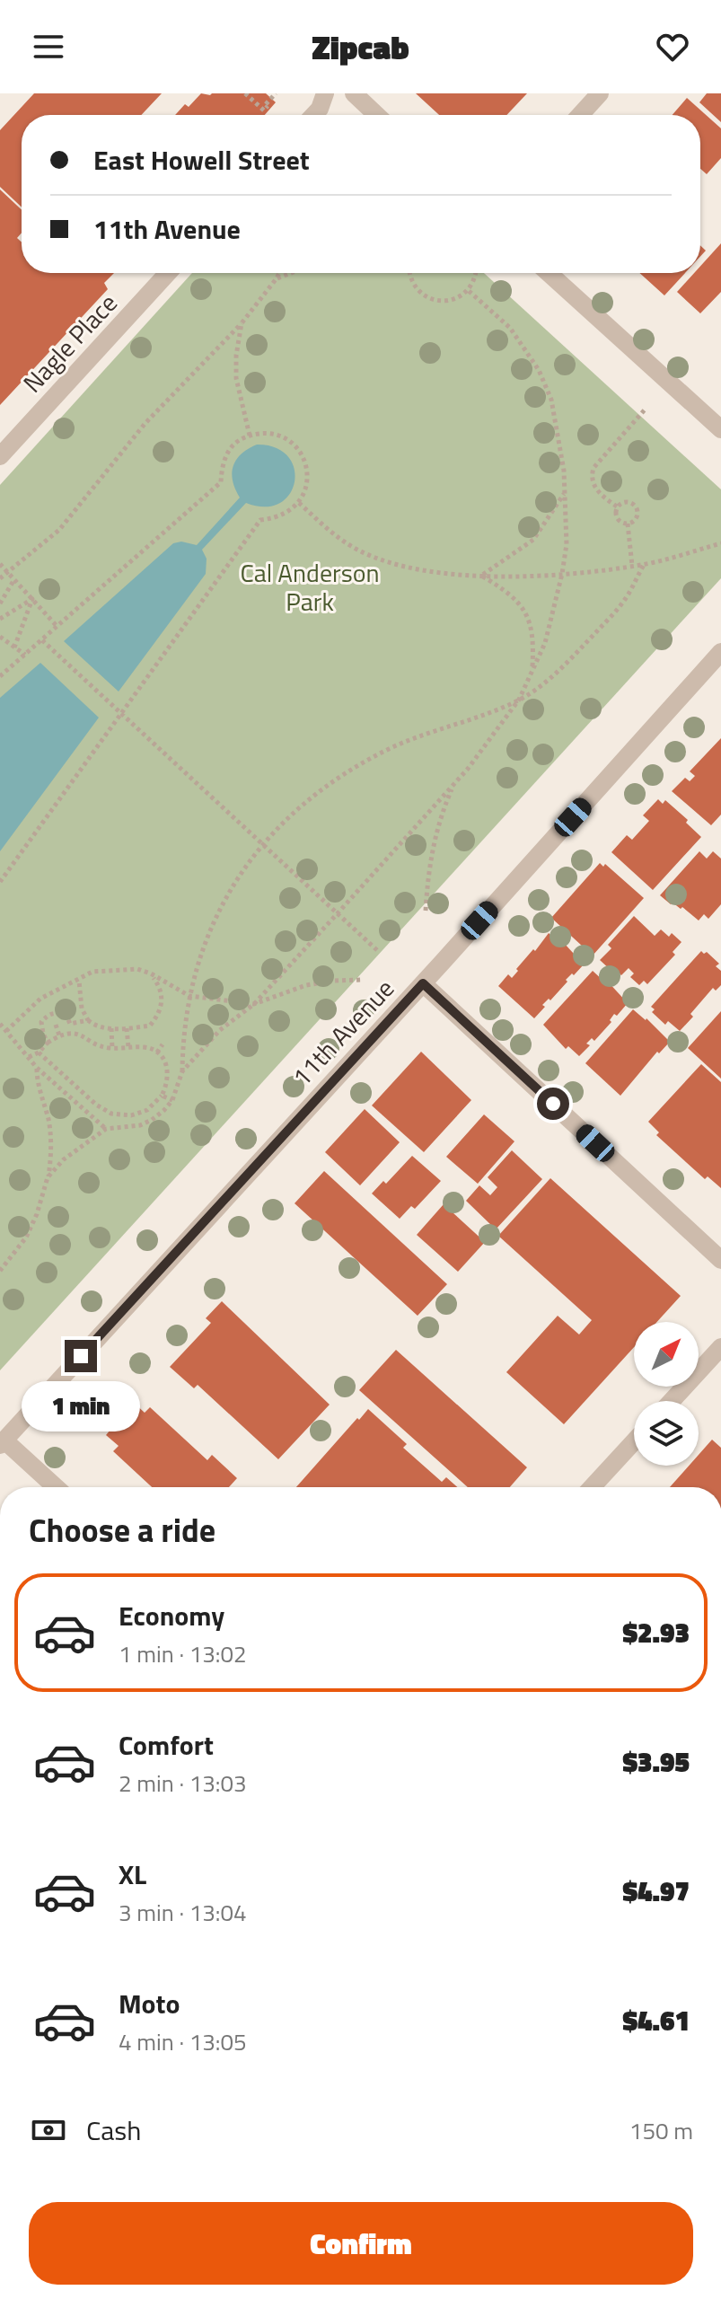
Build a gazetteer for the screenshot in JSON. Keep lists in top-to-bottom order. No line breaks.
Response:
{"streets":{"street":["Nagle Place","11th Avenue"]},"parks":["Cal Anderson Park"],"north":"top right","page":{"header":"Zipcab","banner":["East Howell Street","11th Avenue"],"bubble":"1 min","heading":"Choose a ride","list":[{"name":"Economy","note":"1 min · 13:02","value":"$2.93"},{"name":"Comfort","note":"2 min · 13:03","value":"$3.95"},{"name":"XL","note":"3 min · 13:04","value":"$4.97"},{"name":"Moto","note":"4 min · 13:05","value":"$4.61"}],"pay":["Cash","150 m"],"buttons":"Confirm"}}
